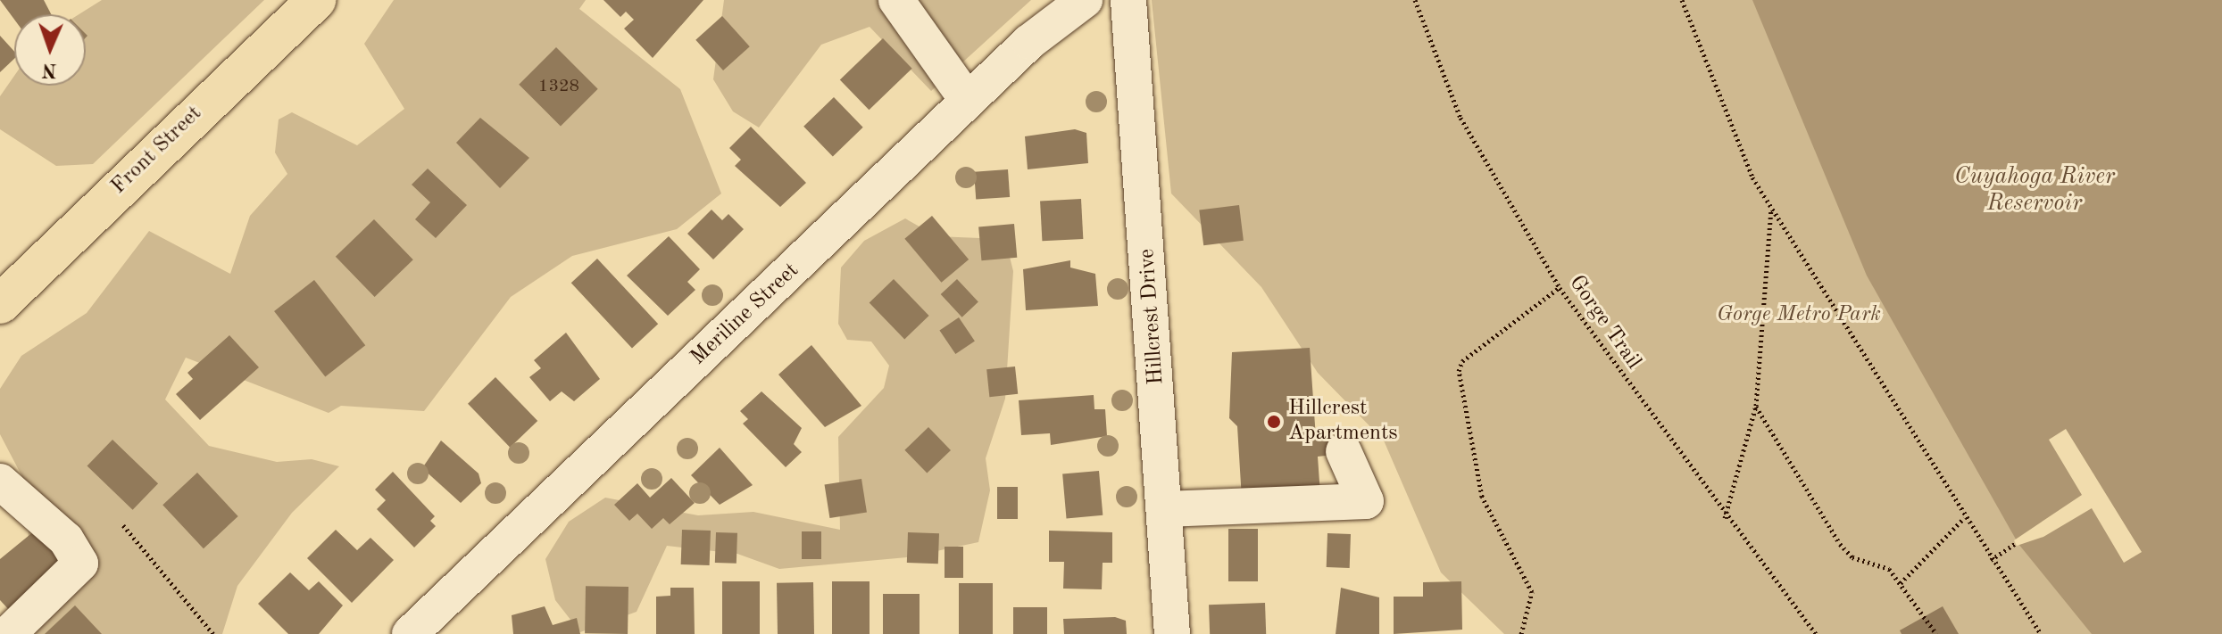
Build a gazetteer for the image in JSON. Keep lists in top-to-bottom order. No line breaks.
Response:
{"streets":{"main road":["Front Street"],"street":["Meriline Street","Hillcrest Drive"],"path":["Gorge Trail"]},"water":["Cuyahoga River Reservoir"],"parks":["Gorge Metro Park"],"places":["Hillcrest Apartments"],"house_numbers":["1328"],"north":"bottom"}
